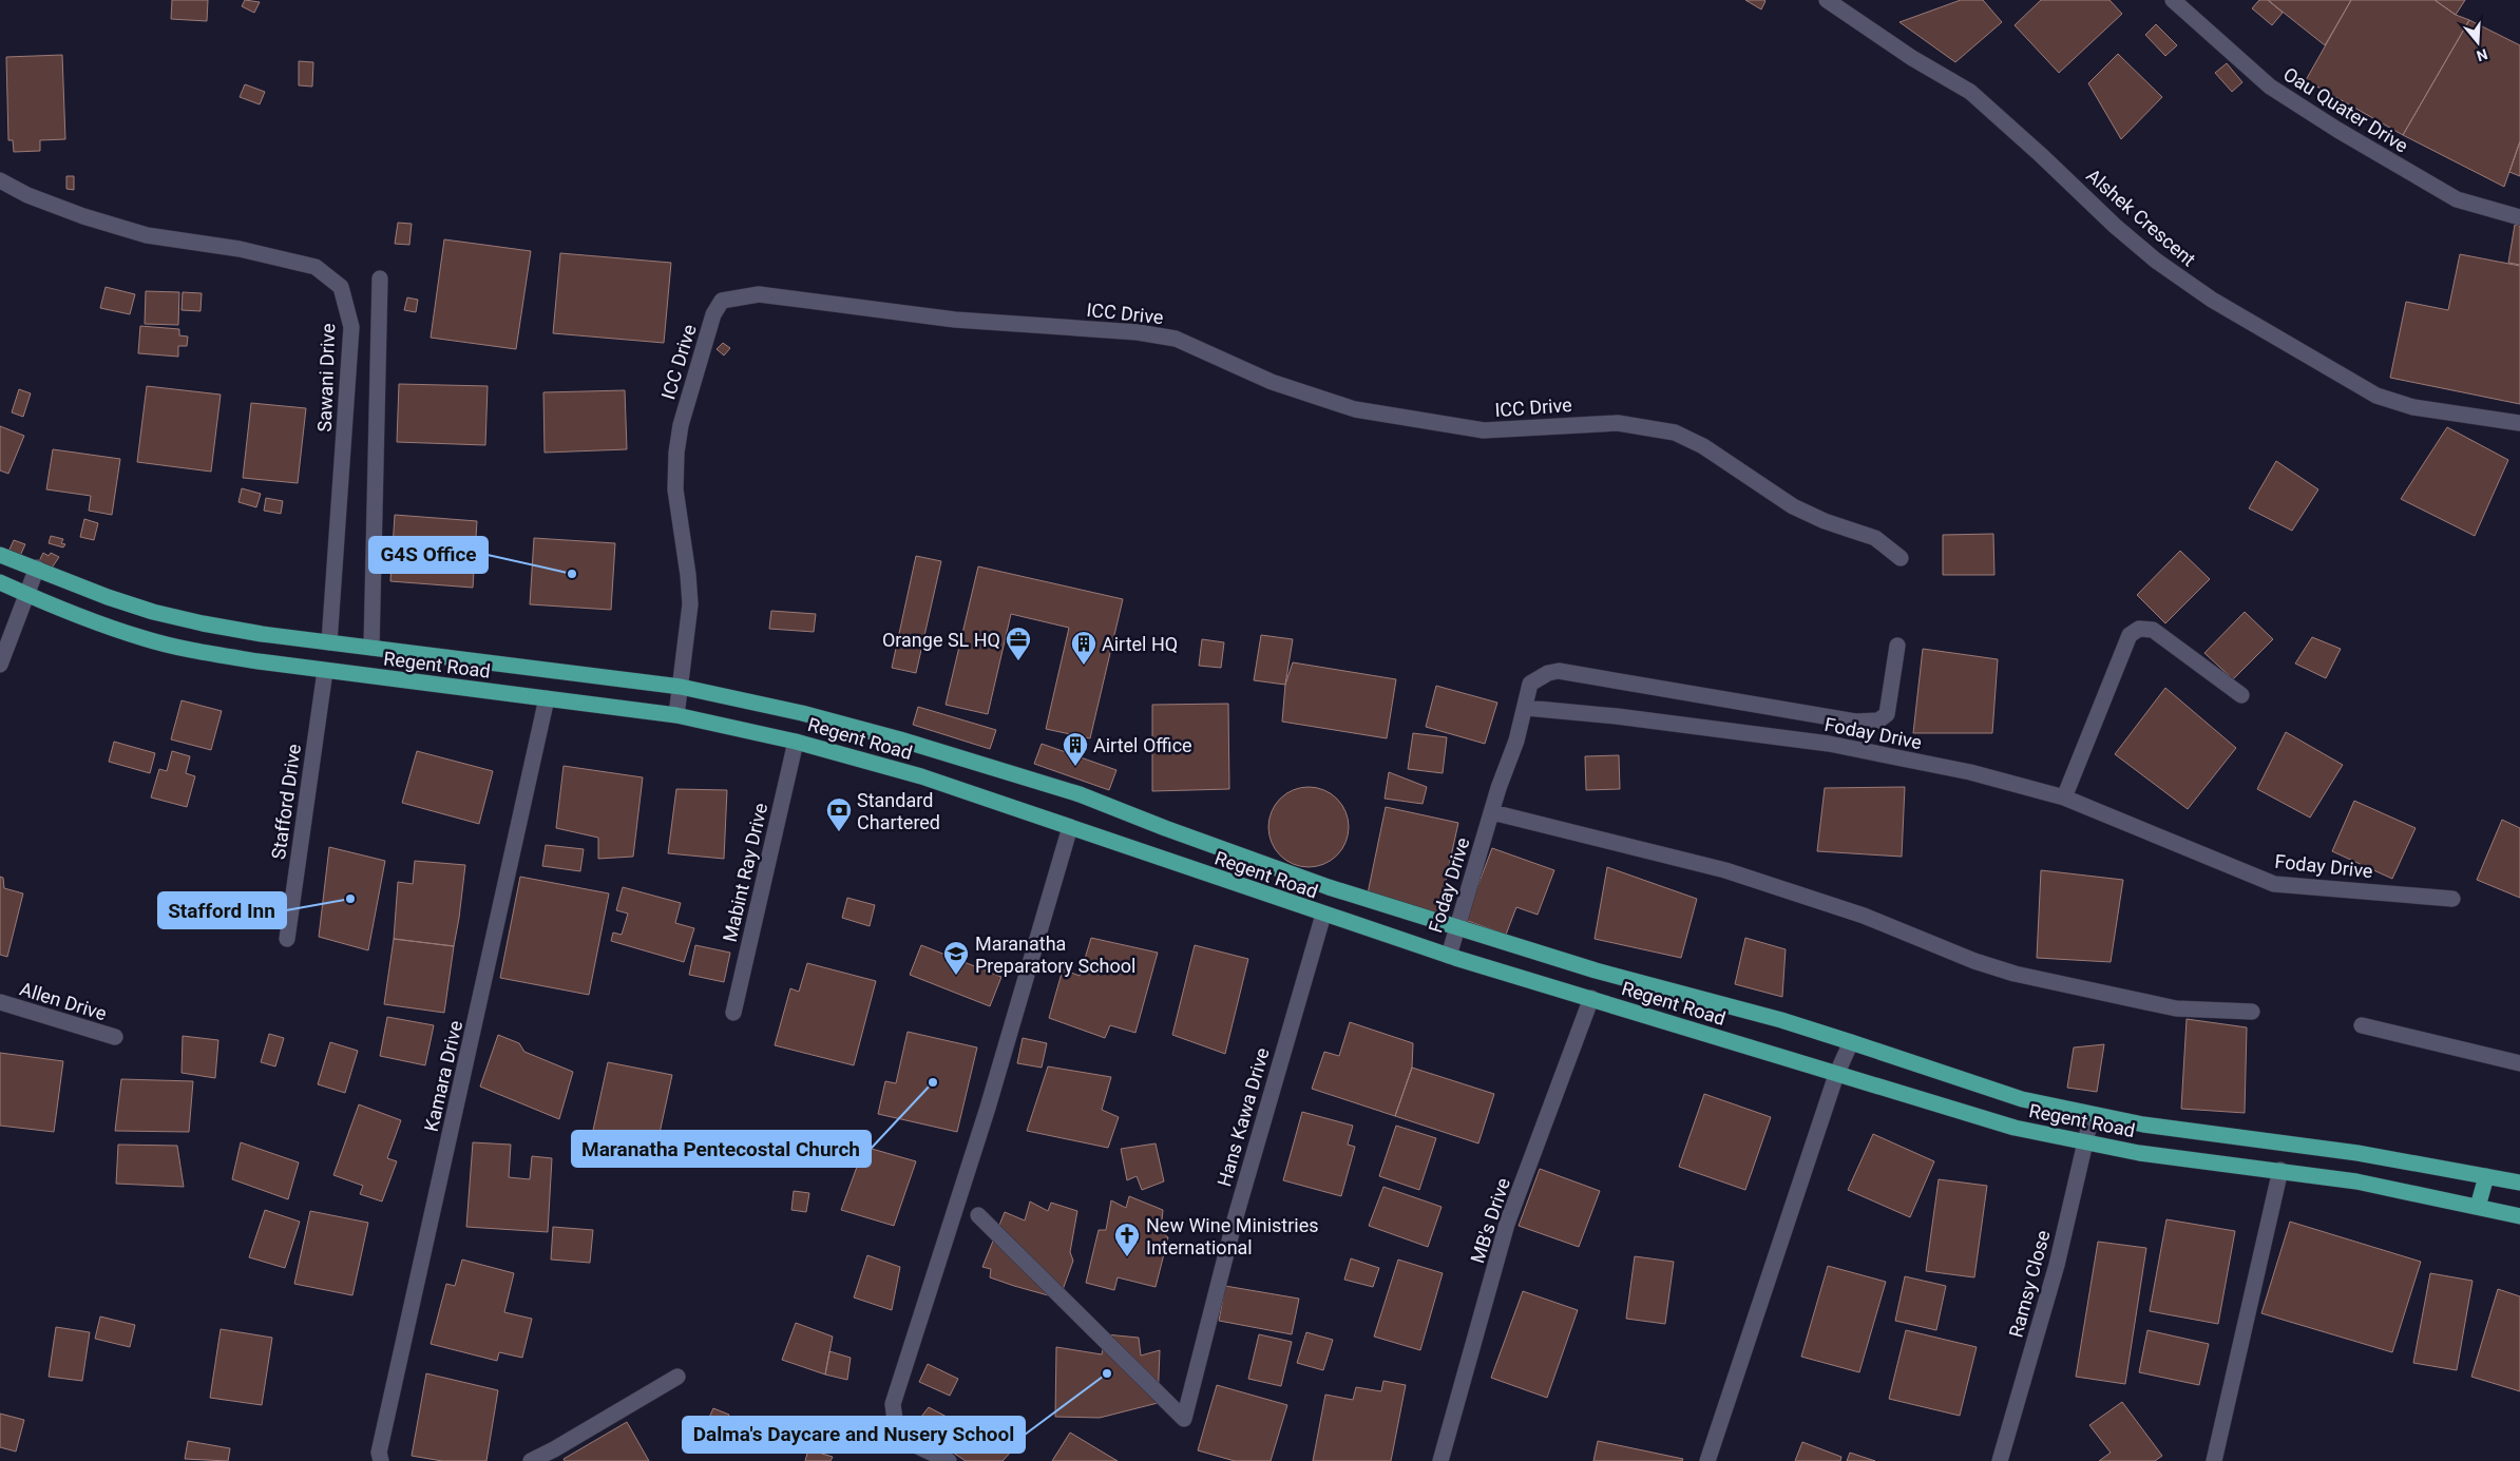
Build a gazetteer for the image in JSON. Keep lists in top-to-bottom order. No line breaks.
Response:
{"streets":{"main road":["Regent Road"],"street":["Oau Quater Drive","Alshek Crescent","ICC Drive","Sawani Drive","Foday Drive","Stafford Drive","Mabint Ray Drive","Allen Drive","Kamara Drive","Hans Kawa Drive","MB's Drive","Ramsy Close"]},"crossings":[["ICC Drive","Regent Road"],["Sawani Drive","Regent Road"],["Regent Road","Foday Drive"],["Regent Road","Stafford Drive"],["Regent Road","Mabint Ray Drive"],["Regent Road","Kamara Drive"],["Regent Road","Hans Kawa Drive"],["Regent Road","MB's Drive"],["Regent Road","Ramsy Close"]],"places":{"other":["G4S Office","Stafford Inn","Maranatha Pentecostal Church","Dalma's Daycare and Nusery School"],"office":["Orange SL HQ"],"building":["Airtel HQ","Airtel Office"],"bank":["Standard Chartered"],"school or university":["Maranatha Preparatory School"],"church":["New Wine Ministries International"]},"north":"bottom"}
